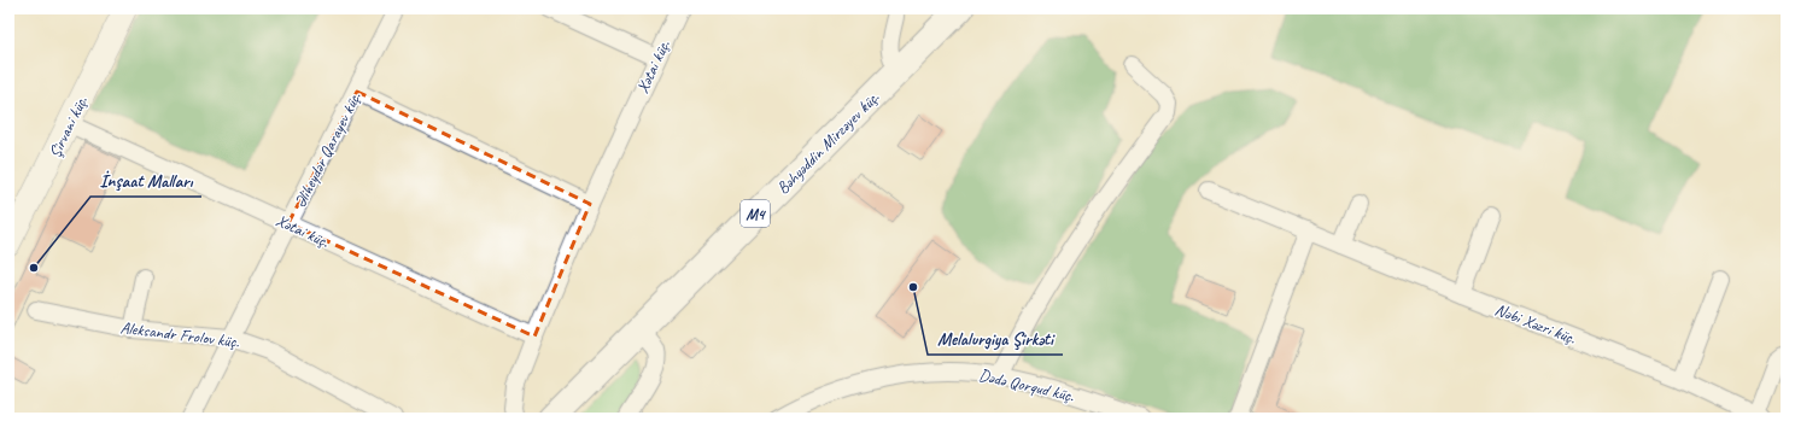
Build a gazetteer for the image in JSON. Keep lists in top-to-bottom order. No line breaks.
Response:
{"streets":{"highway":["Bəhyəddin Mirzəyev küç.","M4"],"main road":["Şirvani küç."],"street":["Xətai küç.","Əliheydər Qarayev küç.","Nəbi Xəzri küç.","Aleksandr Frolov küç.","Dədə Qorqud küç."]},"crossings":[["Xətai küç.","Şirvani küç."],["Xətai küç.","Əliheydər Qarayev küç."],["Əliheydər Qarayev küç.","Aleksandr Frolov küç."]],"places":["İnşaat Malları","Melalurgiya Şirkəti"]}
